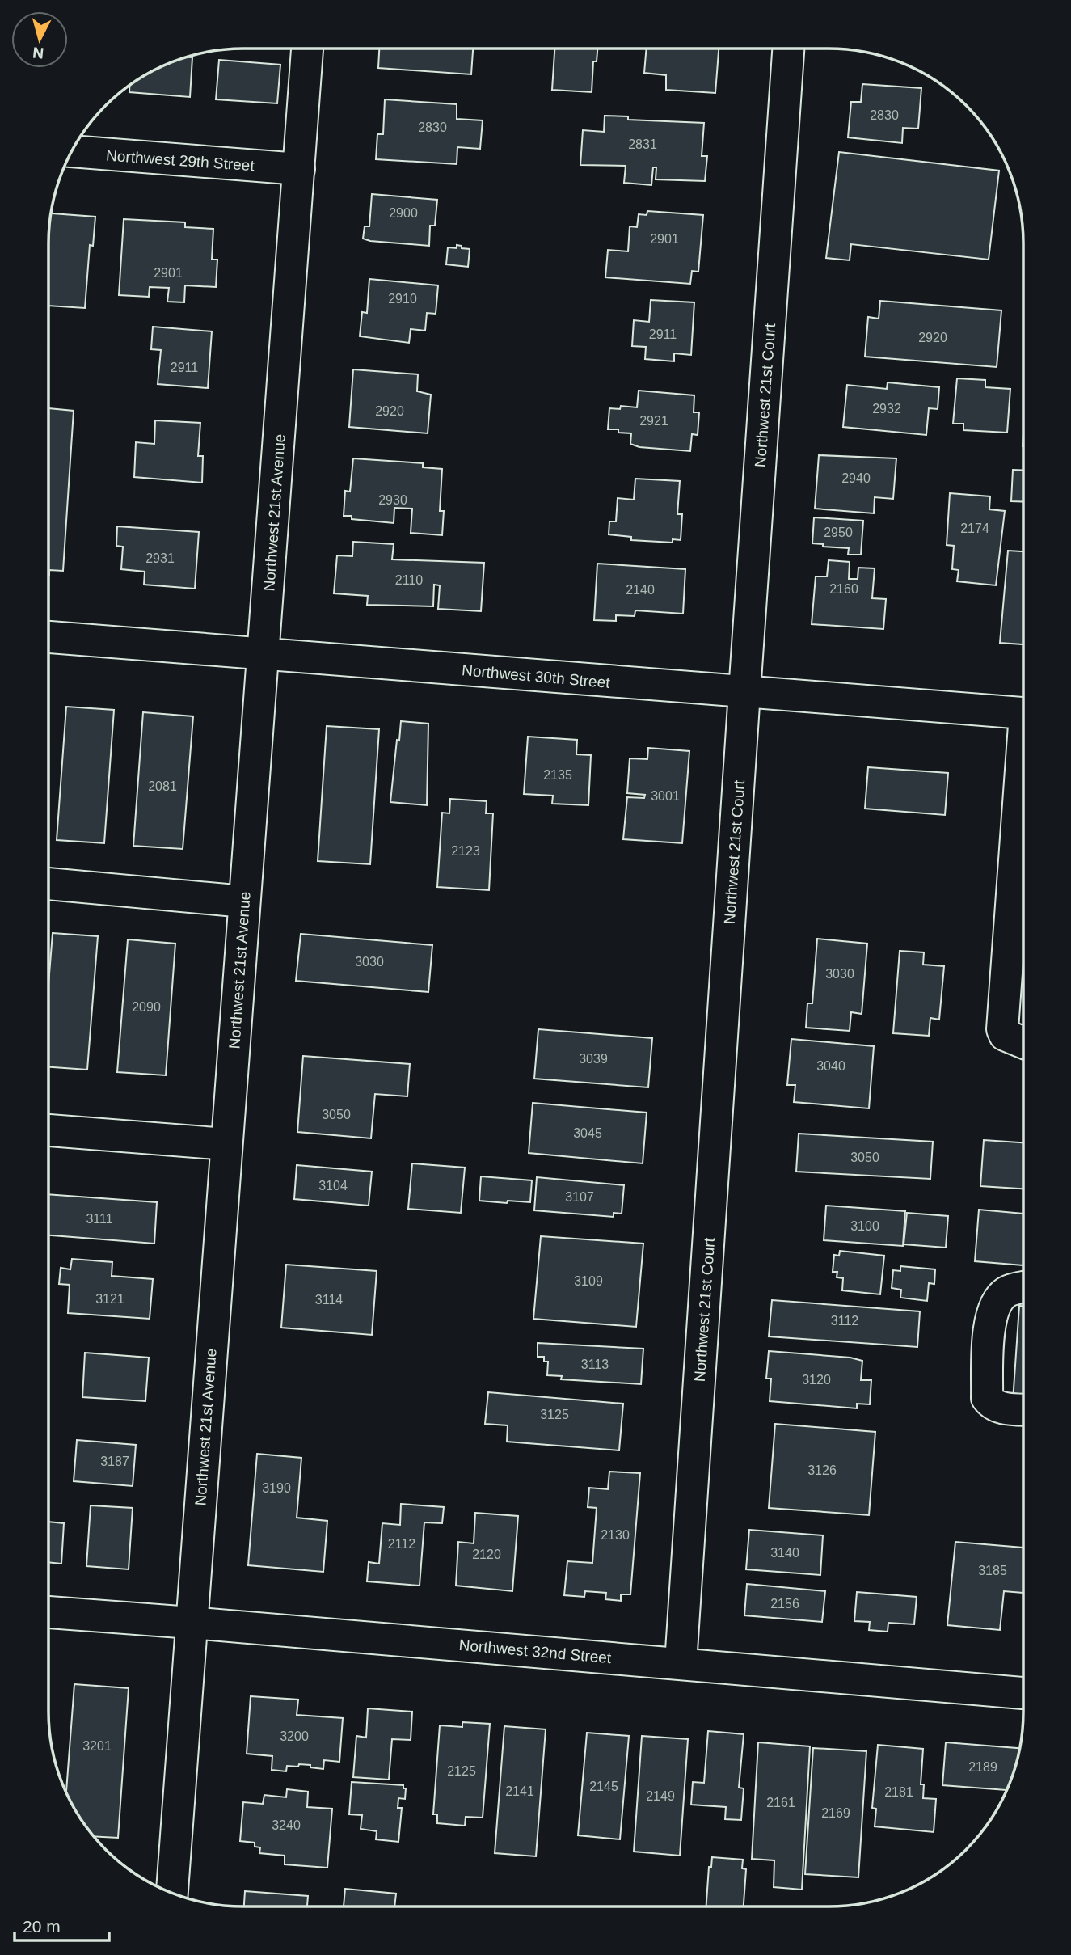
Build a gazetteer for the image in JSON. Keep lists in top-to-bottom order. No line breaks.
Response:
{"streets":{"street":["Northwest 29th Street","Northwest 21st Court","Northwest 21st Avenue","Northwest 30th Street","Northwest 32nd Street"]},"crossings":[["Northwest 29th Street","Northwest 21st Avenue"],["Northwest 21st Court","Northwest 30th Street"],["Northwest 21st Court","Northwest 32nd Street"],["Northwest 21st Avenue","Northwest 30th Street"],["Northwest 21st Avenue","Northwest 32nd Street"]],"house_numbers":["2830","2830","2831","2900","2901","2901","2910","2911","2920","2911","2932","2920","2921","2940","2930","2174","2950","2931","2110","2160","2140","2135","2081","3001","2123","3030","3030","2090","3039","3040","3050","3045","3050","3104","3107","3111","3100","3109","3121","3114","3112","3113","3120","3125","3187","3126","3190","2130","2112","3140","2120","3185","2156","3200","3201","2189","2125","2145","2141","2181","2149","2161","2169","3240"],"scale_bar":"20 m","north":"bottom"}
